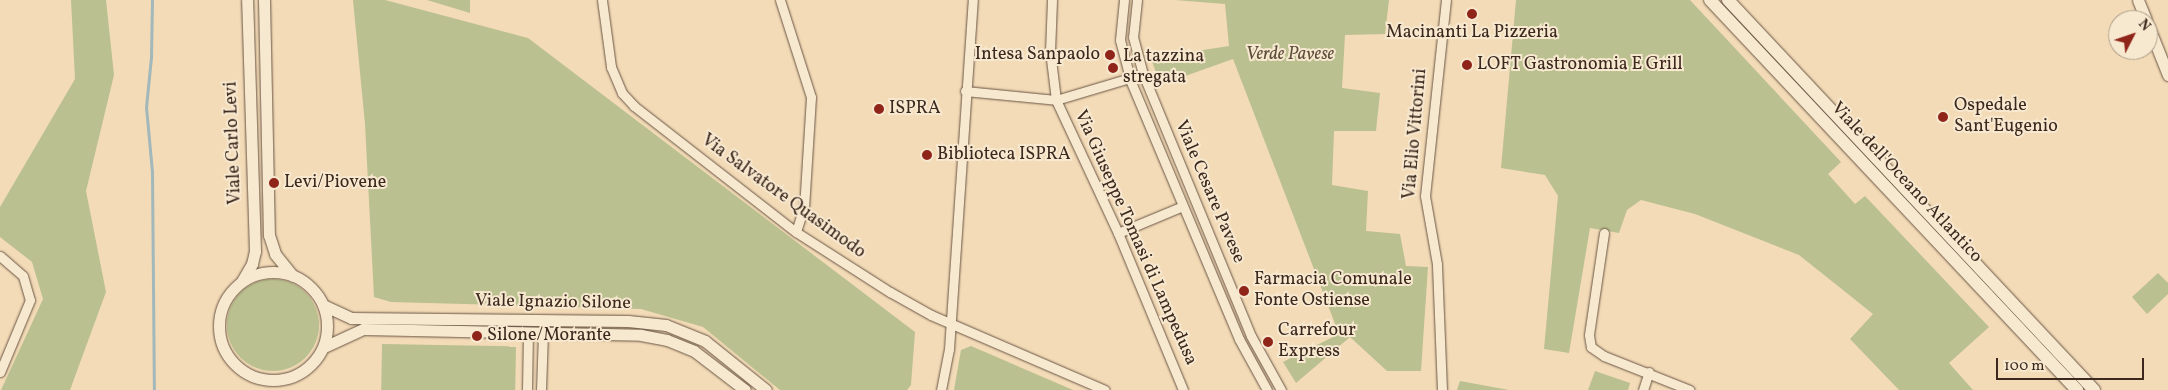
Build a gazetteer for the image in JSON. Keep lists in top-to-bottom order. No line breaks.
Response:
{"streets":{"main road":["Viale dell'Oceano Atlantico"],"street":["Via Elio Vittorini","Viale Carlo Levi","Viale Cesare Pavese","Via Salvatore Quasimodo","Via Giuseppe Tomasi di Lampedusa","Viale Ignazio Silone"]},"crossings":[["Viale Carlo Levi","Viale Ignazio Silone"]],"parks":["Verde Pavese"],"places":["Macinanti La Pizzeria","Intesa Sanpaolo","LOFT Gastronomia E Grill","La tazzina stregata","ISPRA","Ospedale Sant'Eugenio","Biblioteca ISPRA","Levi/Piovene","Farmacia Comunale Fonte Ostiense","Silone/Morante","Carrefour Express"],"scale_bar":"100 m","north":"top right"}
